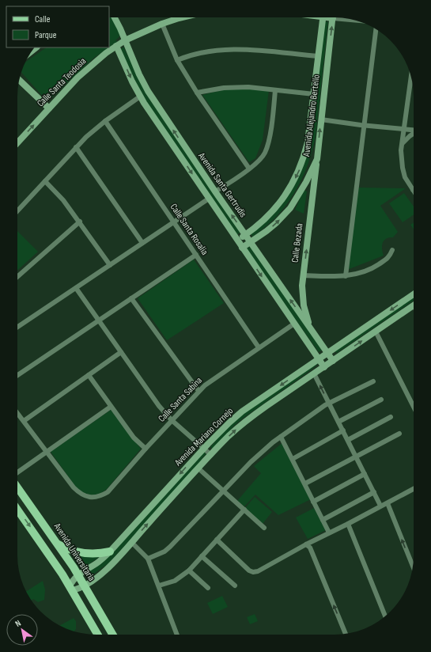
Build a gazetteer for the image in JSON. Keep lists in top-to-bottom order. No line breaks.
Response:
{"streets":{"main road":["Calle Santa Teodosia","Avenida Alejandro Bertello","Avenida Santa Gertrudis","Calle Bezada","Avenida Mariano Cornejo","Avenida Universitaria"],"street":["Calle Santa Rosalia","Calle Santa Sabina"]},"crossings":[["Calle Santa Teodosia","Avenida Santa Gertrudis"],["Avenida Alejandro Bertello","Avenida Santa Gertrudis"],["Avenida Alejandro Bertello","Calle Bezada"],["Avenida Santa Gertrudis","Calle Bezada"],["Avenida Santa Gertrudis","Calle Santa Sabina"],["Avenida Santa Gertrudis","Avenida Mariano Cornejo"],["Calle Santa Rosalia","Calle Santa Sabina"],["Avenida Mariano Cornejo","Avenida Universitaria"]],"one_way":["Calle Bezada"],"legend":["Calle","Parque"],"north":"top left"}
